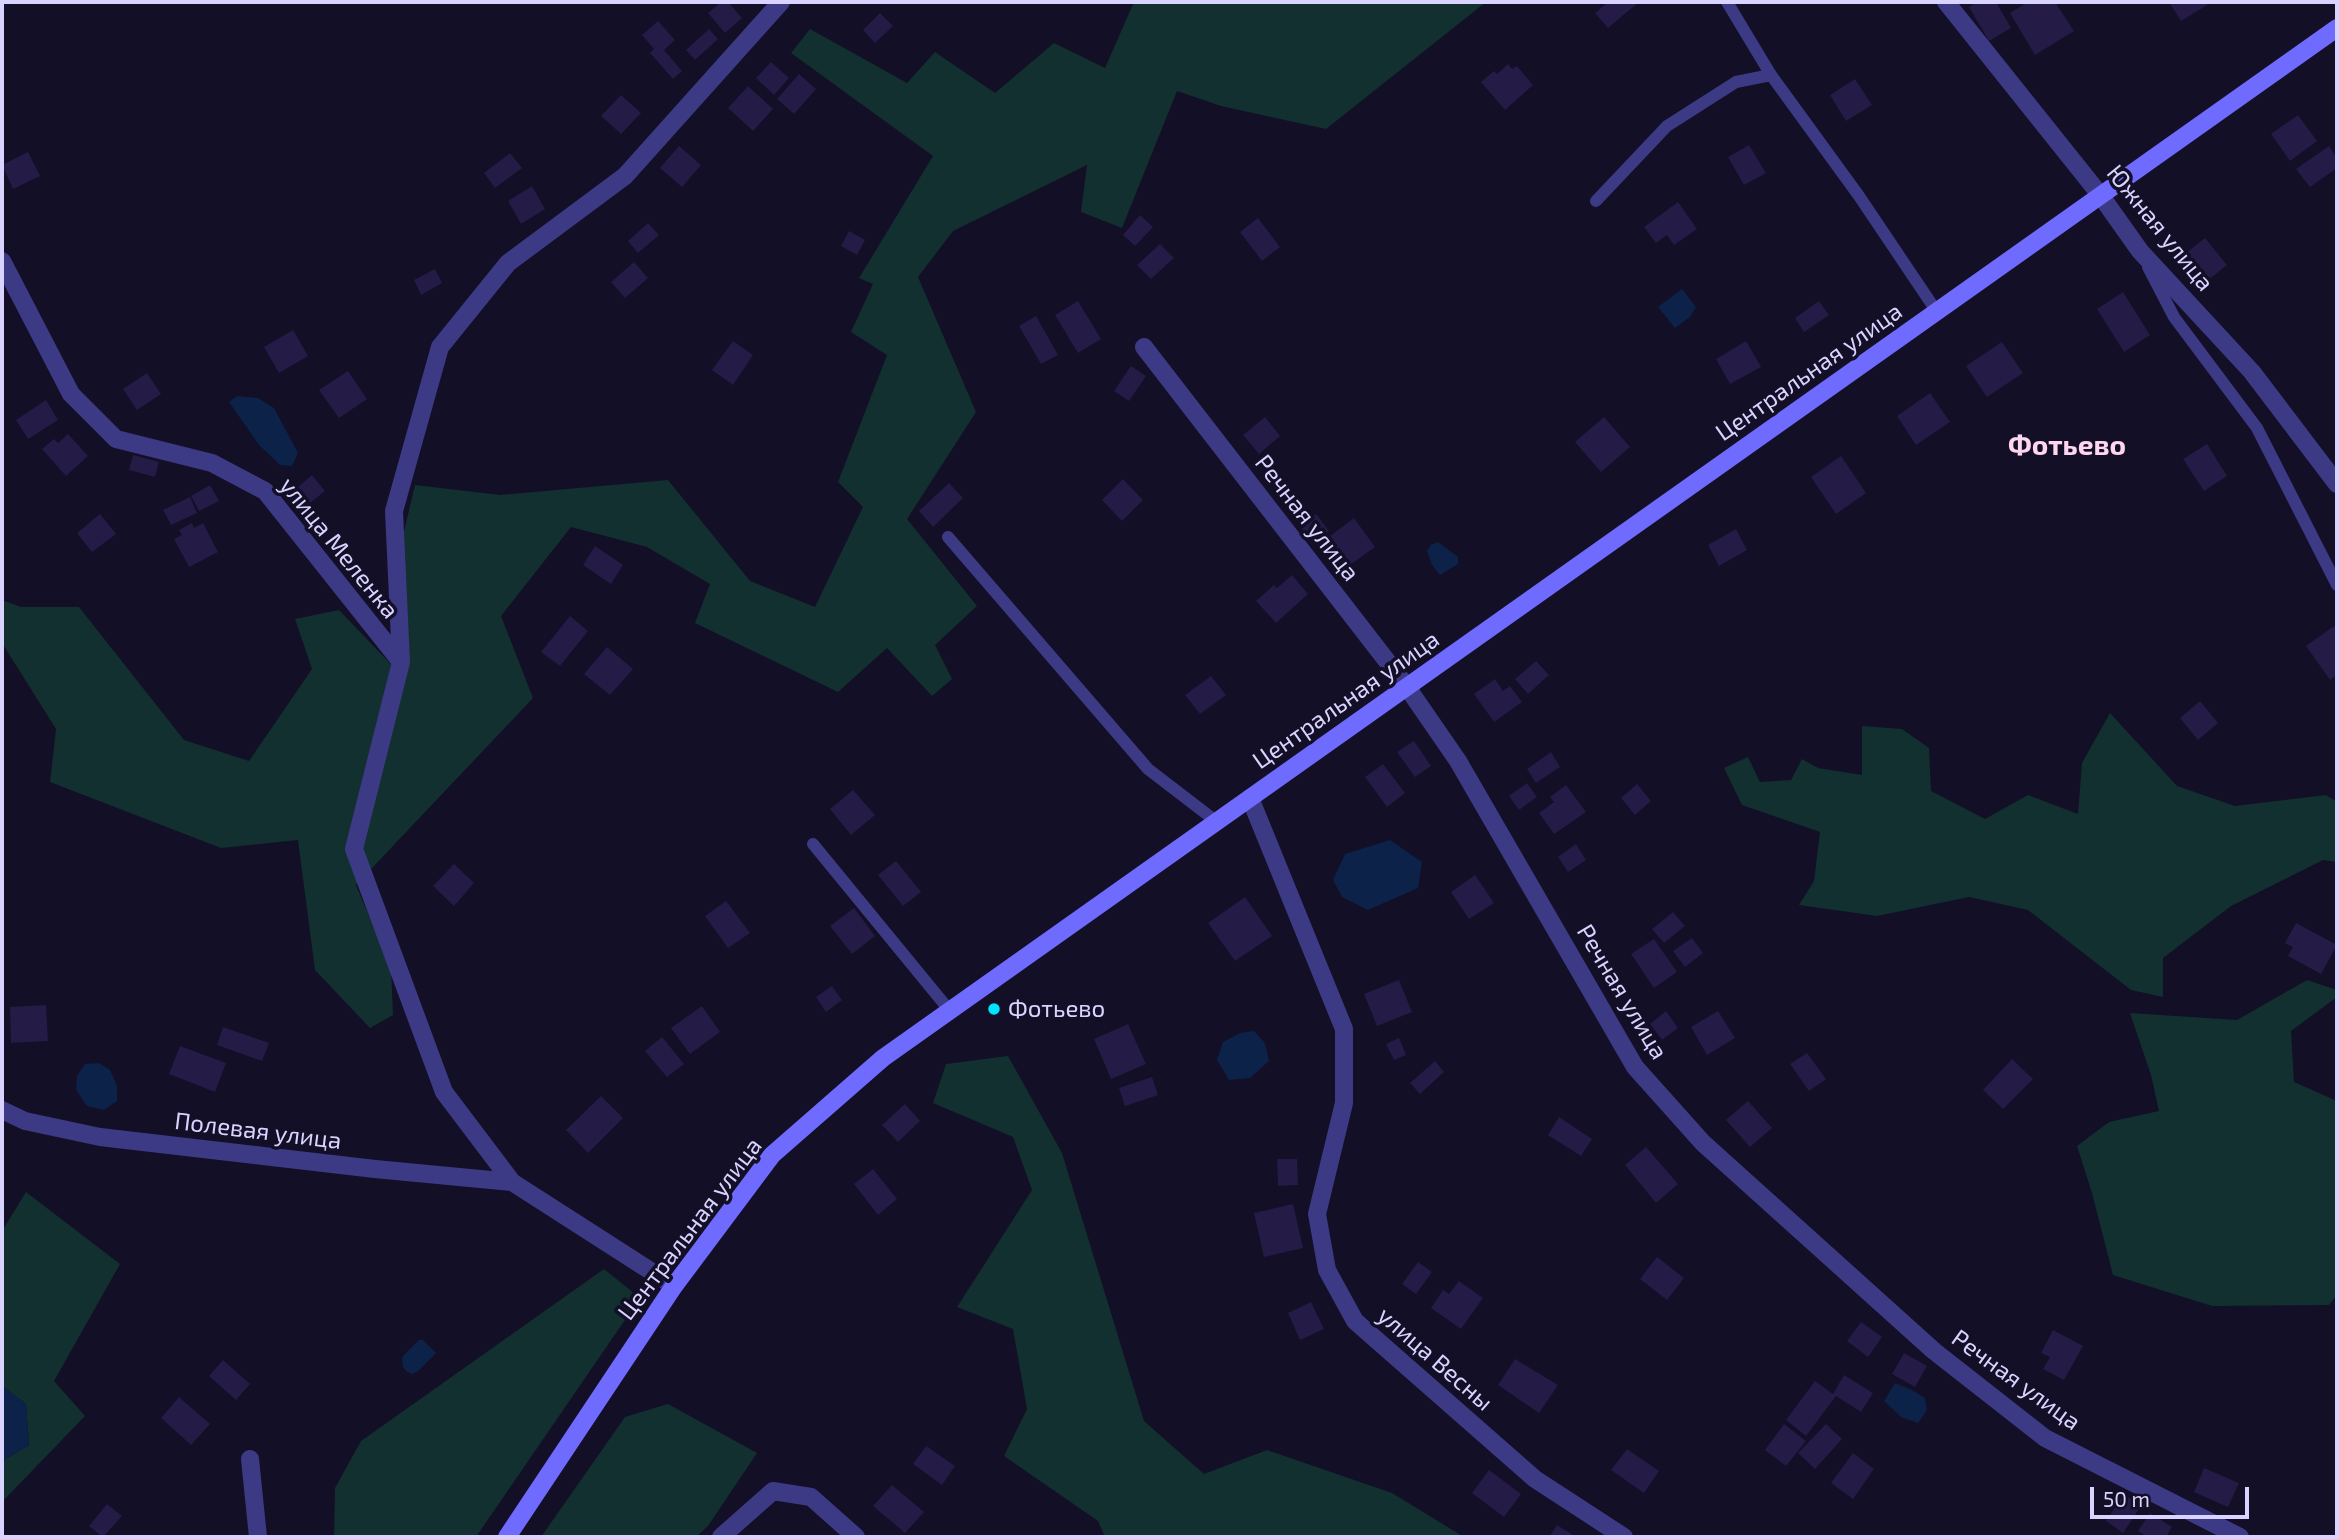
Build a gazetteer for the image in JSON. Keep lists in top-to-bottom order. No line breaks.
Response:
{"streets":{"main road":["Центральная улица"],"street":["Южная улица","Речная улица","улица Меленка","Полевая улица","улица Весны"]},"crossings":[["Южная улица","Центральная улица"],["Центральная улица","Речная улица"],["Центральная улица","улица Весны"]],"districts":["Фотьево"],"places":["Фотьево"],"scale_bar":"50 m"}
